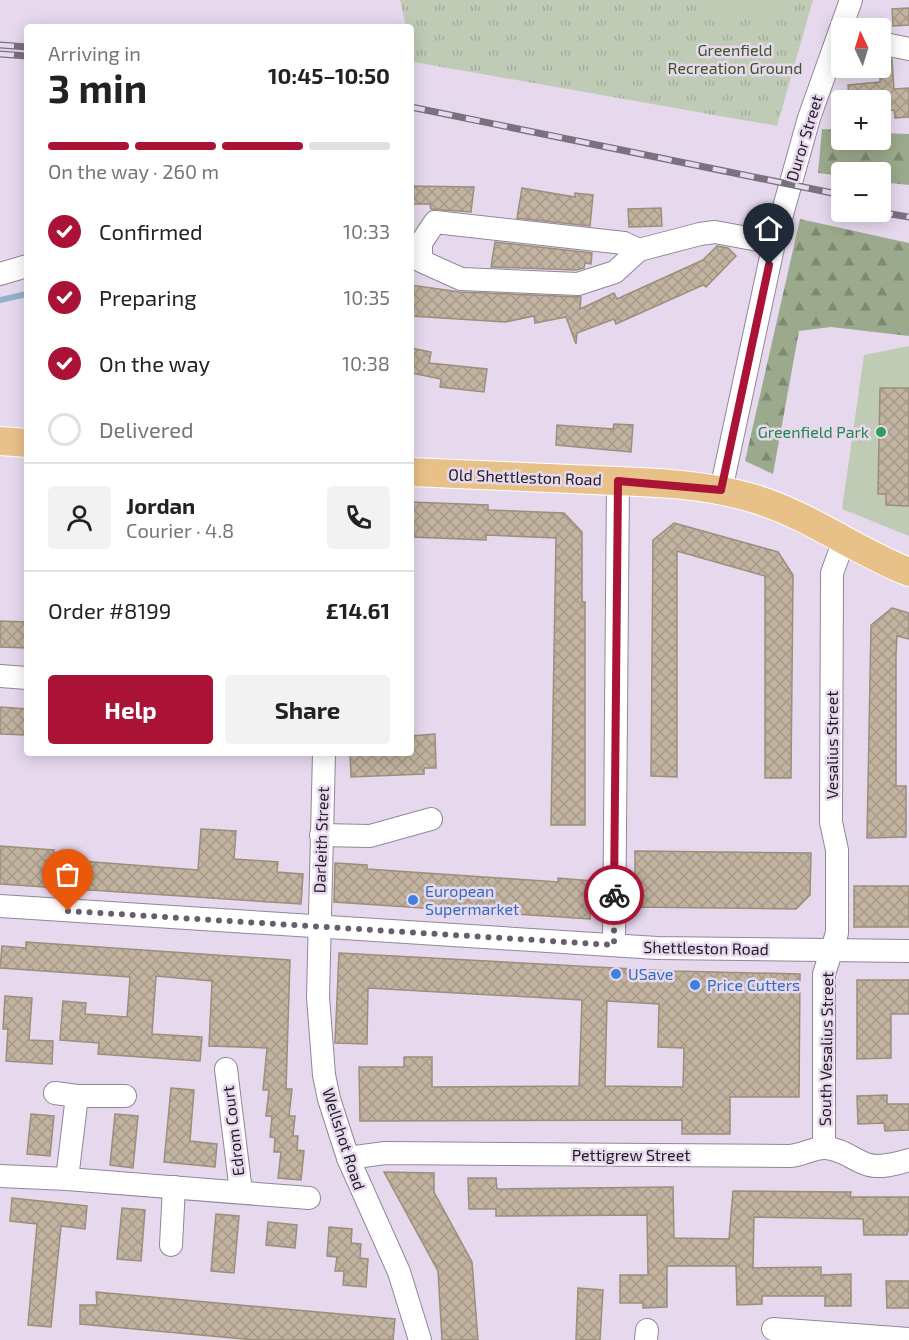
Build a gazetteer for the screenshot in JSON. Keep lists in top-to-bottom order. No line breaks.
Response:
{"streets":{"main road":["Old Shettleston Road"],"street":["Duror Street","Vesalius Street","Darleith Street","Shettleston Road","South Vesalius Street","Edrom Court","Wellshot Road","Pettigrew Street"]},"crossings":[["Duror Street","Old Shettleston Road"],["Old Shettleston Road","Vesalius Street"],["Vesalius Street","Shettleston Road"],["Vesalius Street","South Vesalius Street"],["Darleith Street","Shettleston Road"],["Darleith Street","Wellshot Road"],["Shettleston Road","South Vesalius Street"],["Shettleston Road","Wellshot Road"],["South Vesalius Street","Pettigrew Street"],["Wellshot Road","Pettigrew Street"]],"parks":["Greenfield Recreation Ground"],"places":["Greenfield Park","European Supermarket","USave","Price Cutters"],"north":"top","page":{"map_buttons":["+","−"],"heading":["3 min","Arriving in","10:45–10:50"],"panel":["Jordan","Courier · 4.8","Order #8199","£14.61"],"bar":"On the way · 260 m","list":[["Confirmed","10:33"],["Preparing","10:35"],["On the way","10:38"],"Delivered"],"buttons":["Help","Share"]}}
